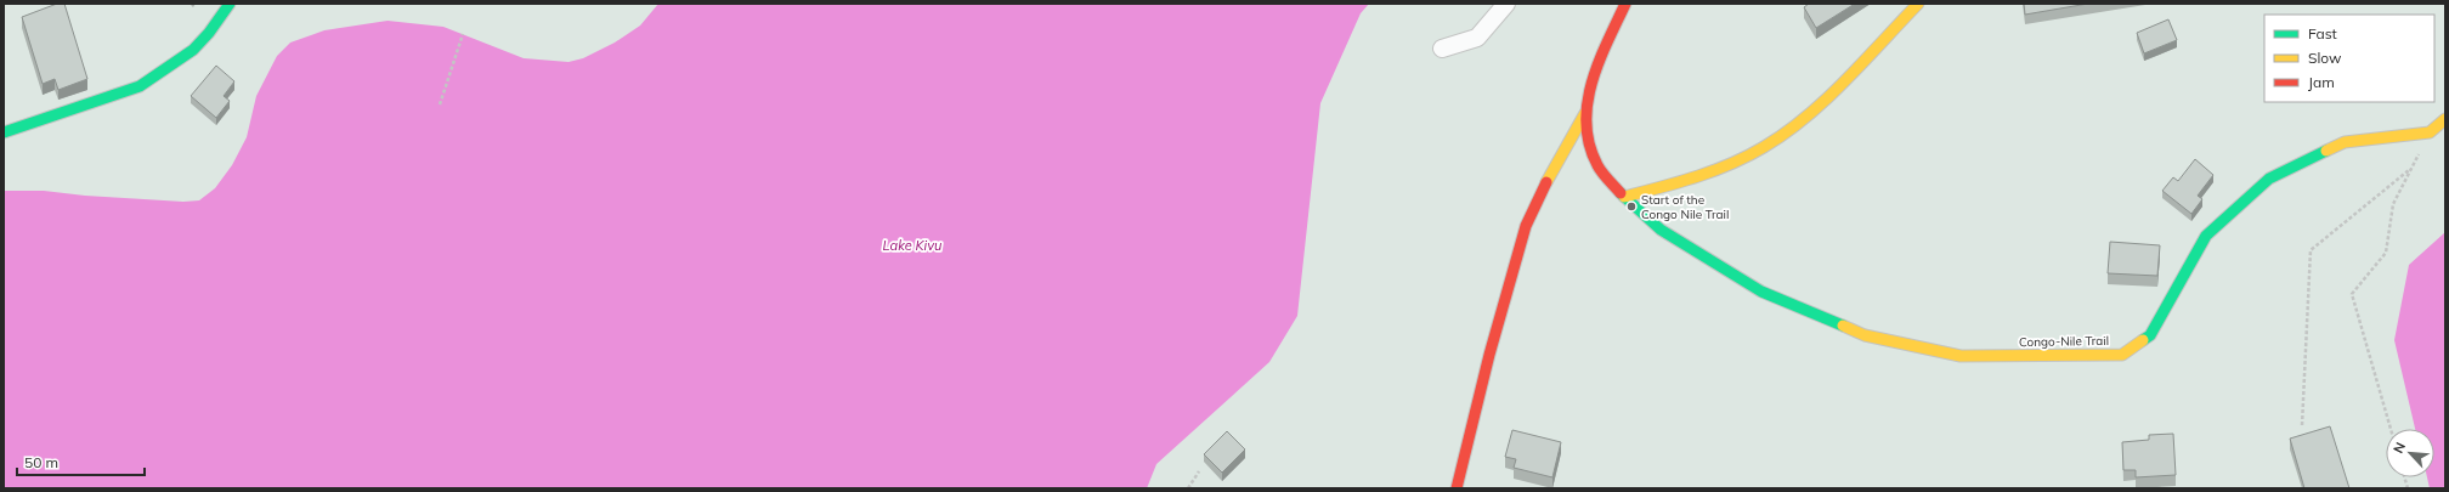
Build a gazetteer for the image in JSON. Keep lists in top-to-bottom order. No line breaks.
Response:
{"streets":{"main road":["Congo-Nile Trail"]},"water":["Lake Kivu"],"places":["Start of the Congo Nile Trail"],"legend":["Fast","Slow","Jam"],"scale_bar":"50 m","north":"top left"}
